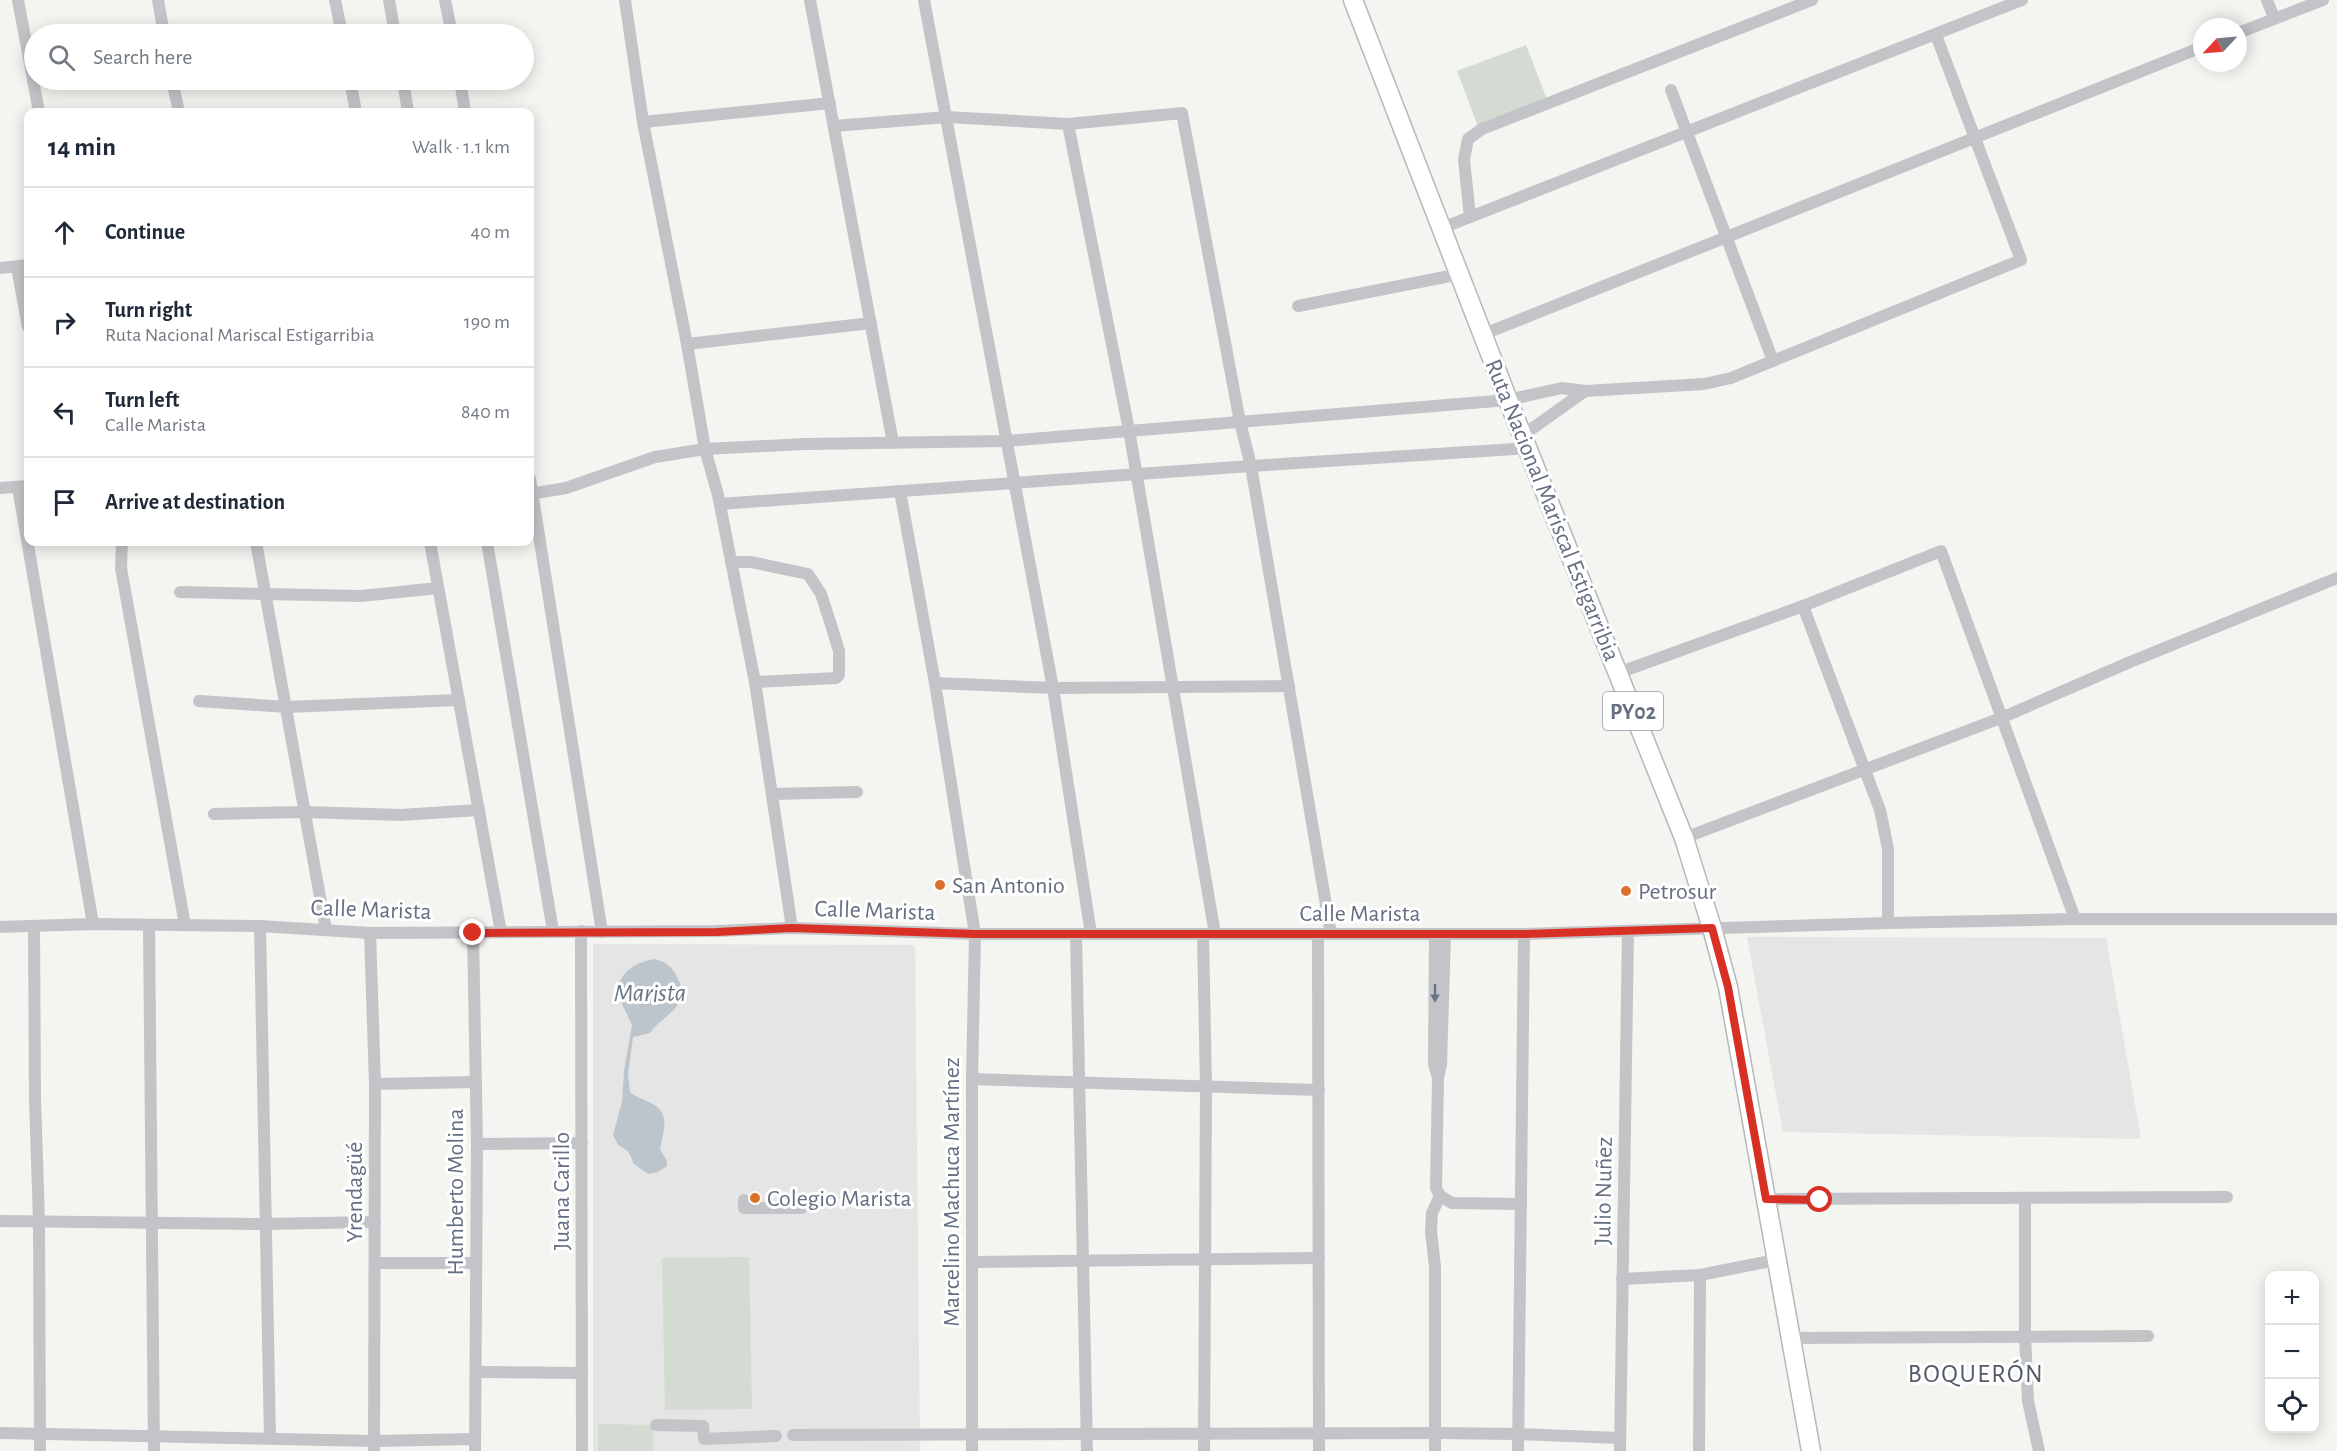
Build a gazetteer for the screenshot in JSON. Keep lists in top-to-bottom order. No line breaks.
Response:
{"streets":{"main road":["Ruta Nacional Mariscal Estigarribia","PY02"],"street":["Calle Marista","Juana Carillo","Julio Nuñez","Yrendagüé","Humberto Molina","Marcelino Machuca Martínez"]},"crossings":[["Ruta Nacional Mariscal Estigarribia","Calle Marista"],["Calle Marista","Juana Carillo"],["Calle Marista","Julio Nuñez"],["Calle Marista","Yrendagüé"],["Calle Marista","Humberto Molina"],["Calle Marista","Marcelino Machuca Martínez"]],"districts":["BOQUERÓN"],"water":["Marista"],"places":["San Antonio","Petrosur","Colegio Marista"],"north":"bottom left","page":{"search":"Search here","heading":["14 min","Walk · 1.1 km"],"list":[["Continue","40 m"],["Turn right","Ruta Nacional Mariscal Estigarribia","190 m"],["Turn left","Calle Marista","840 m"],"Arrive at destination"],"map_buttons":["+","−"]}}
